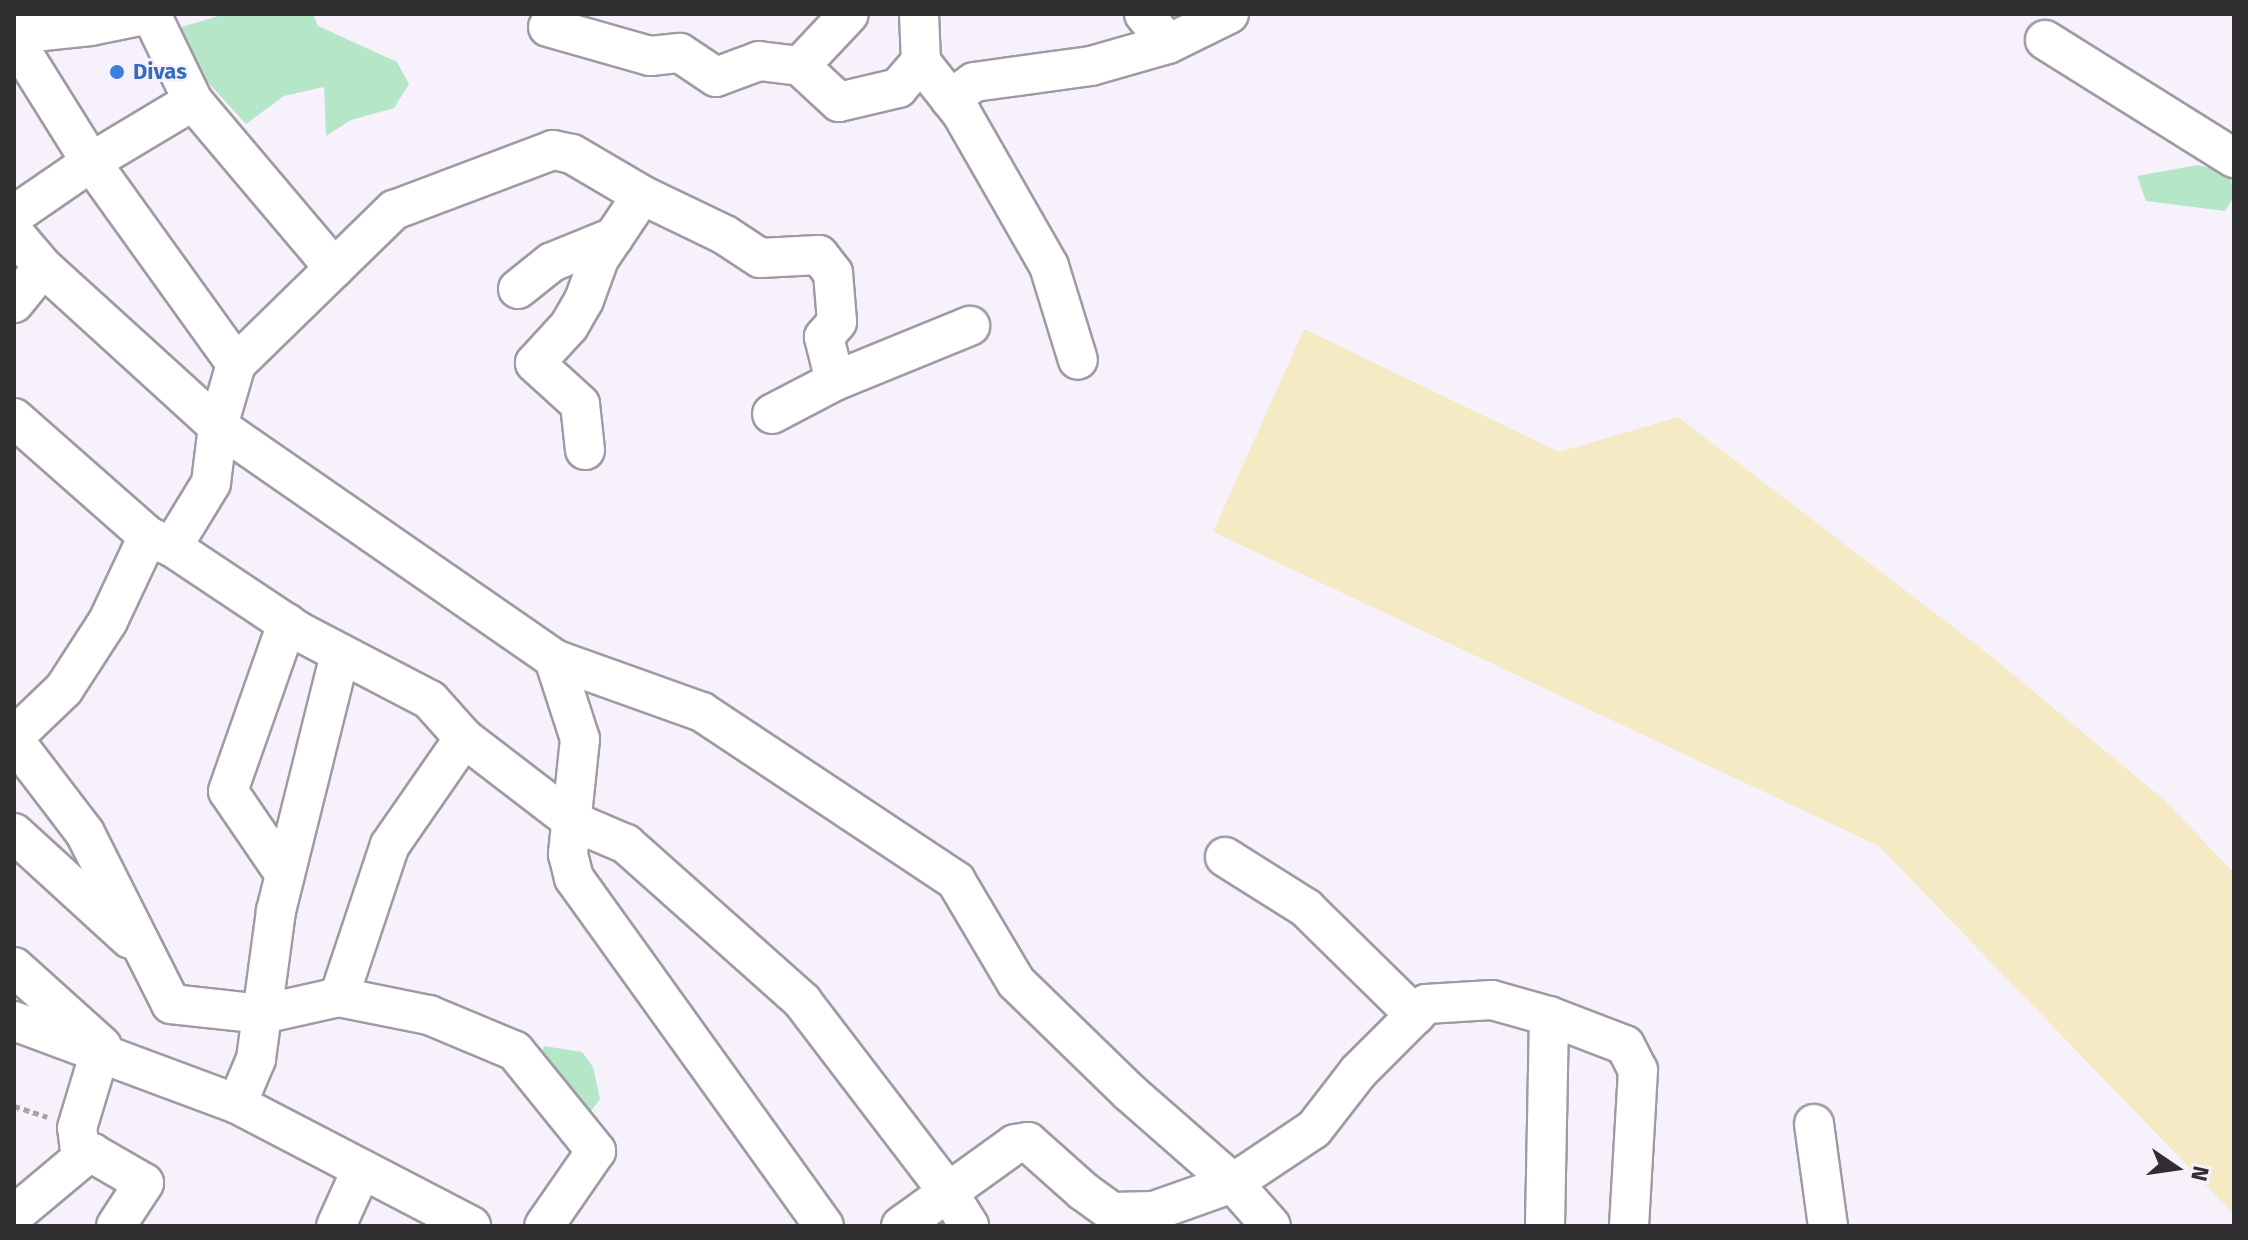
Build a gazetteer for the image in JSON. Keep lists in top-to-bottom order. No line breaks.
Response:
{"places":["Divas"],"north":"right"}
